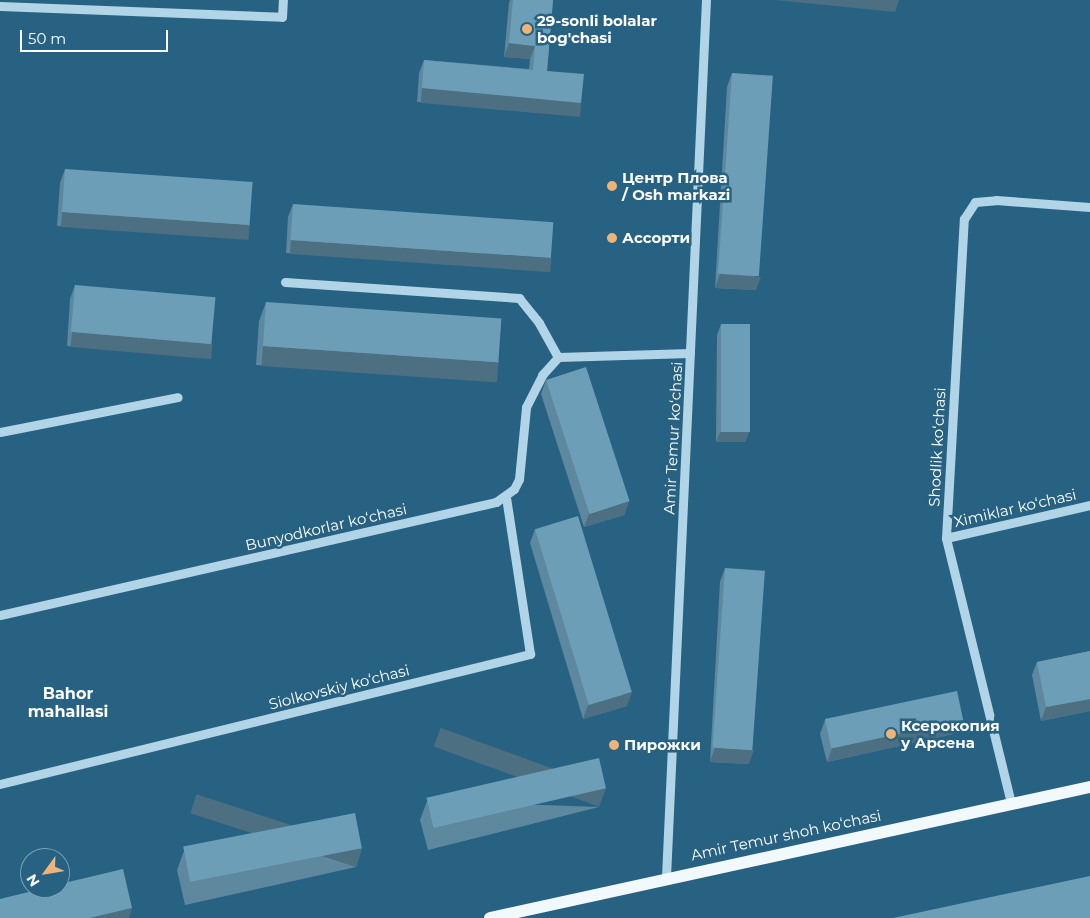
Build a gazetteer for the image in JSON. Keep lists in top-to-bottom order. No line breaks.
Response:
{"streets":{"main road":["Amir Temur shoh ko‘chasi"],"street":["Amir Temur ko‘chasi","Shodlik ko‘chasi","Ximiklar ko‘chasi","Bunyodkorlar ko‘chasi","Siolkovskiy ko‘chasi"]},"crossings":[["Amir Temur ko‘chasi","Amir Temur shoh ko‘chasi"],["Shodlik ko‘chasi","Ximiklar ko‘chasi"],["Shodlik ko‘chasi","Amir Temur shoh ko‘chasi"],["Bunyodkorlar ko‘chasi","Siolkovskiy ko‘chasi"]],"districts":["Bahor mahallasi"],"places":["29-sonli bolalar bog'chasi","Центр Плова / Osh markazi","Ассорти","Ксерокопия у Арсена","Пирожки"],"scale_bar":"50 m","north":"bottom left"}
